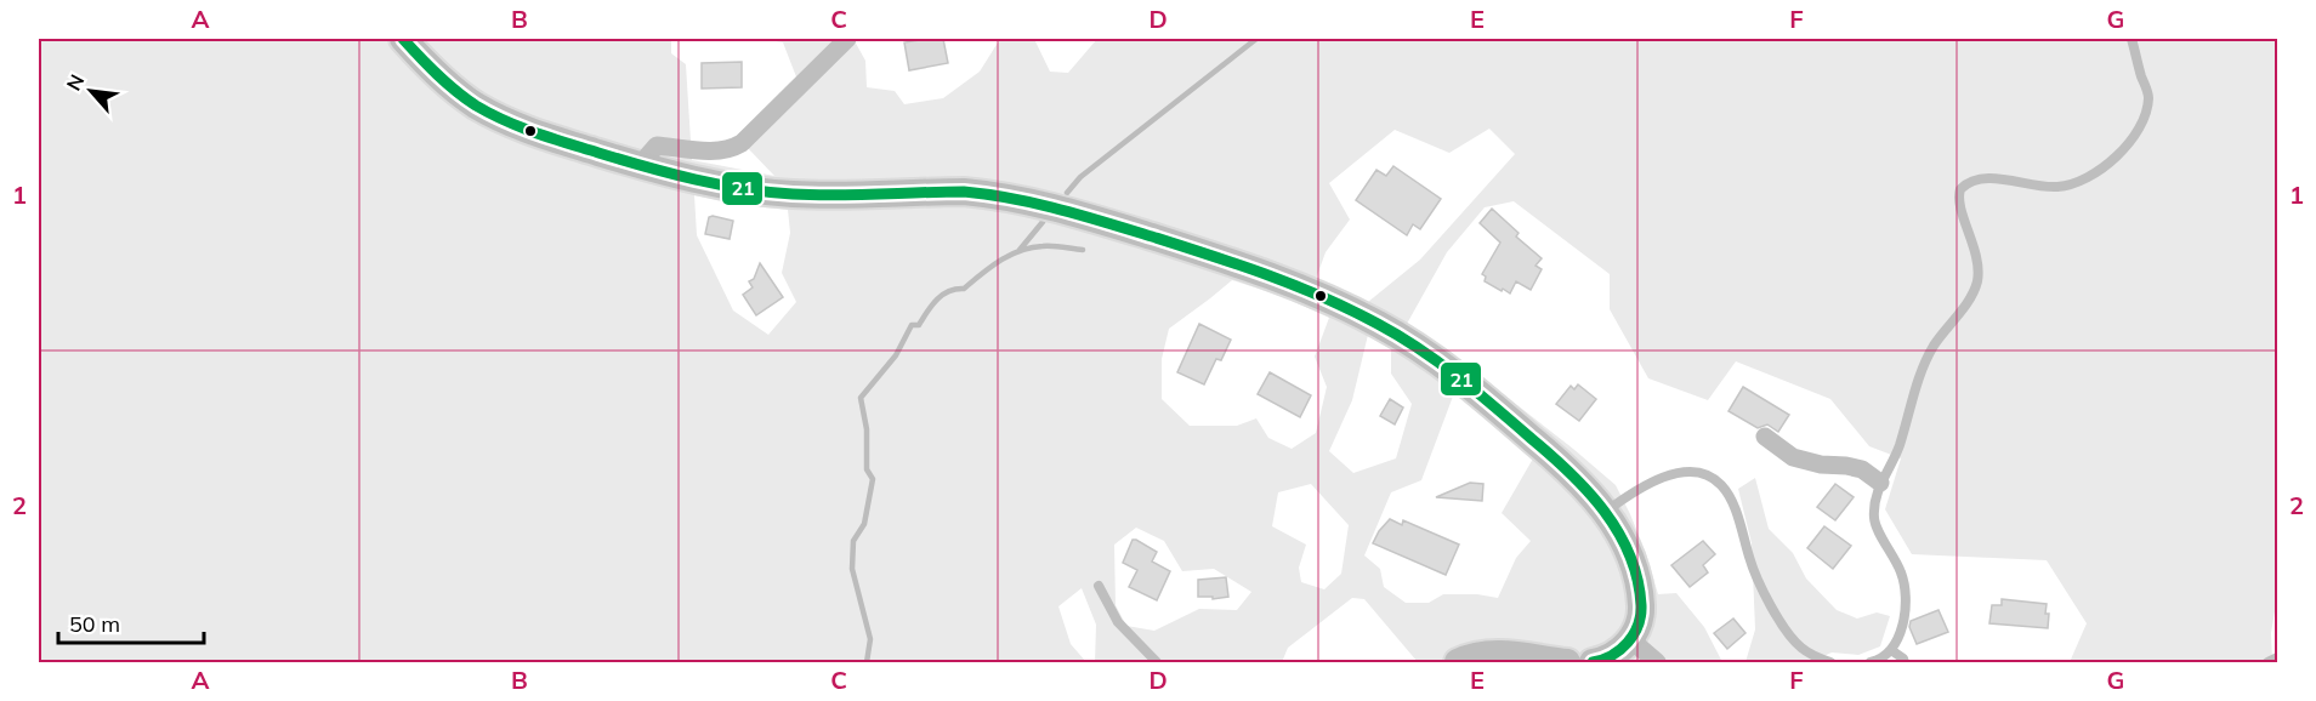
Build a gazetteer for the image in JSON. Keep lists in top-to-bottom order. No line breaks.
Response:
{"lines":["transit line 21"],"scale_bar":"50 m","north":"top left","grid":{"columns":["A","B","C","D","E","F","G"],"rows":["1","2"]}}
